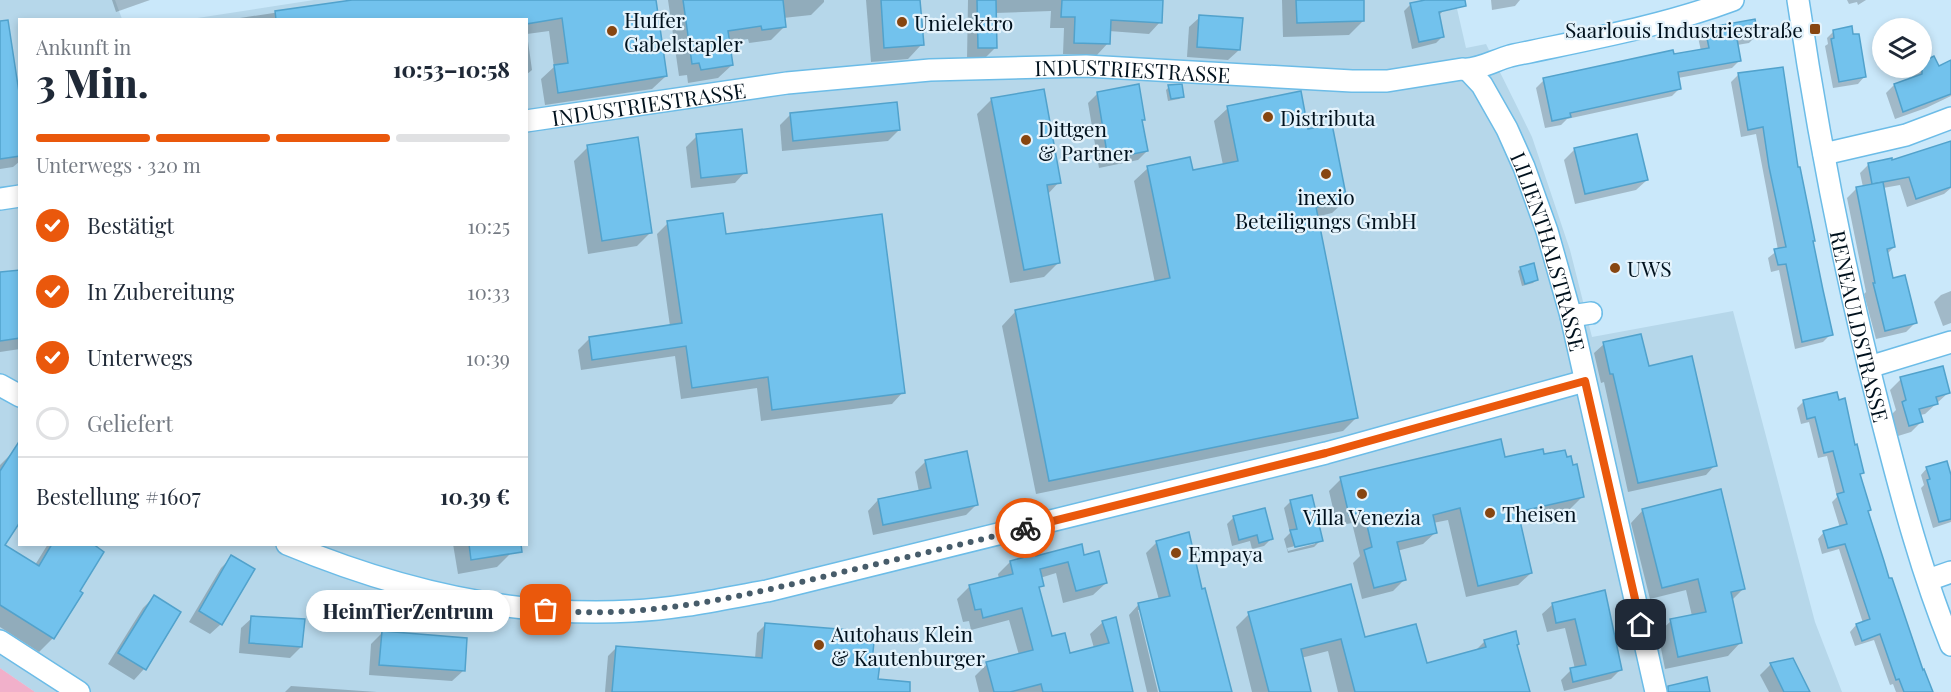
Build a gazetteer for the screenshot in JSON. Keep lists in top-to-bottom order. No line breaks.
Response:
{"streets":{"street":["INDUSTRIESTRASSE","LILIENTHALSTRASSE","RENEAULDSTRASSE"]},"crossings":[["INDUSTRIESTRASSE","LILIENTHALSTRASSE"]],"places":{"other":["Unielektro","Huffer Gabelstapler","Distributa","Dittgen & Partner","inexio Beteiligungs GmbH","UWS","Villa Venezia","Theisen","Empaya","HeimTierZentrum","Autohaus Klein & Kautenburger"],"transit":["Saarlouis Industriestraße"]},"page":{"heading":["3 Min.","Ankunft in","10:53–10:58"],"panel":["Bestellung #1607","10.39 €"],"bar":"Unterwegs · 320 m","list":[["Bestätigt","10:25"],["In Zubereitung","10:33"],["Unterwegs","10:39"],"Geliefert"],"bubble":"HeimTierZentrum"}}
